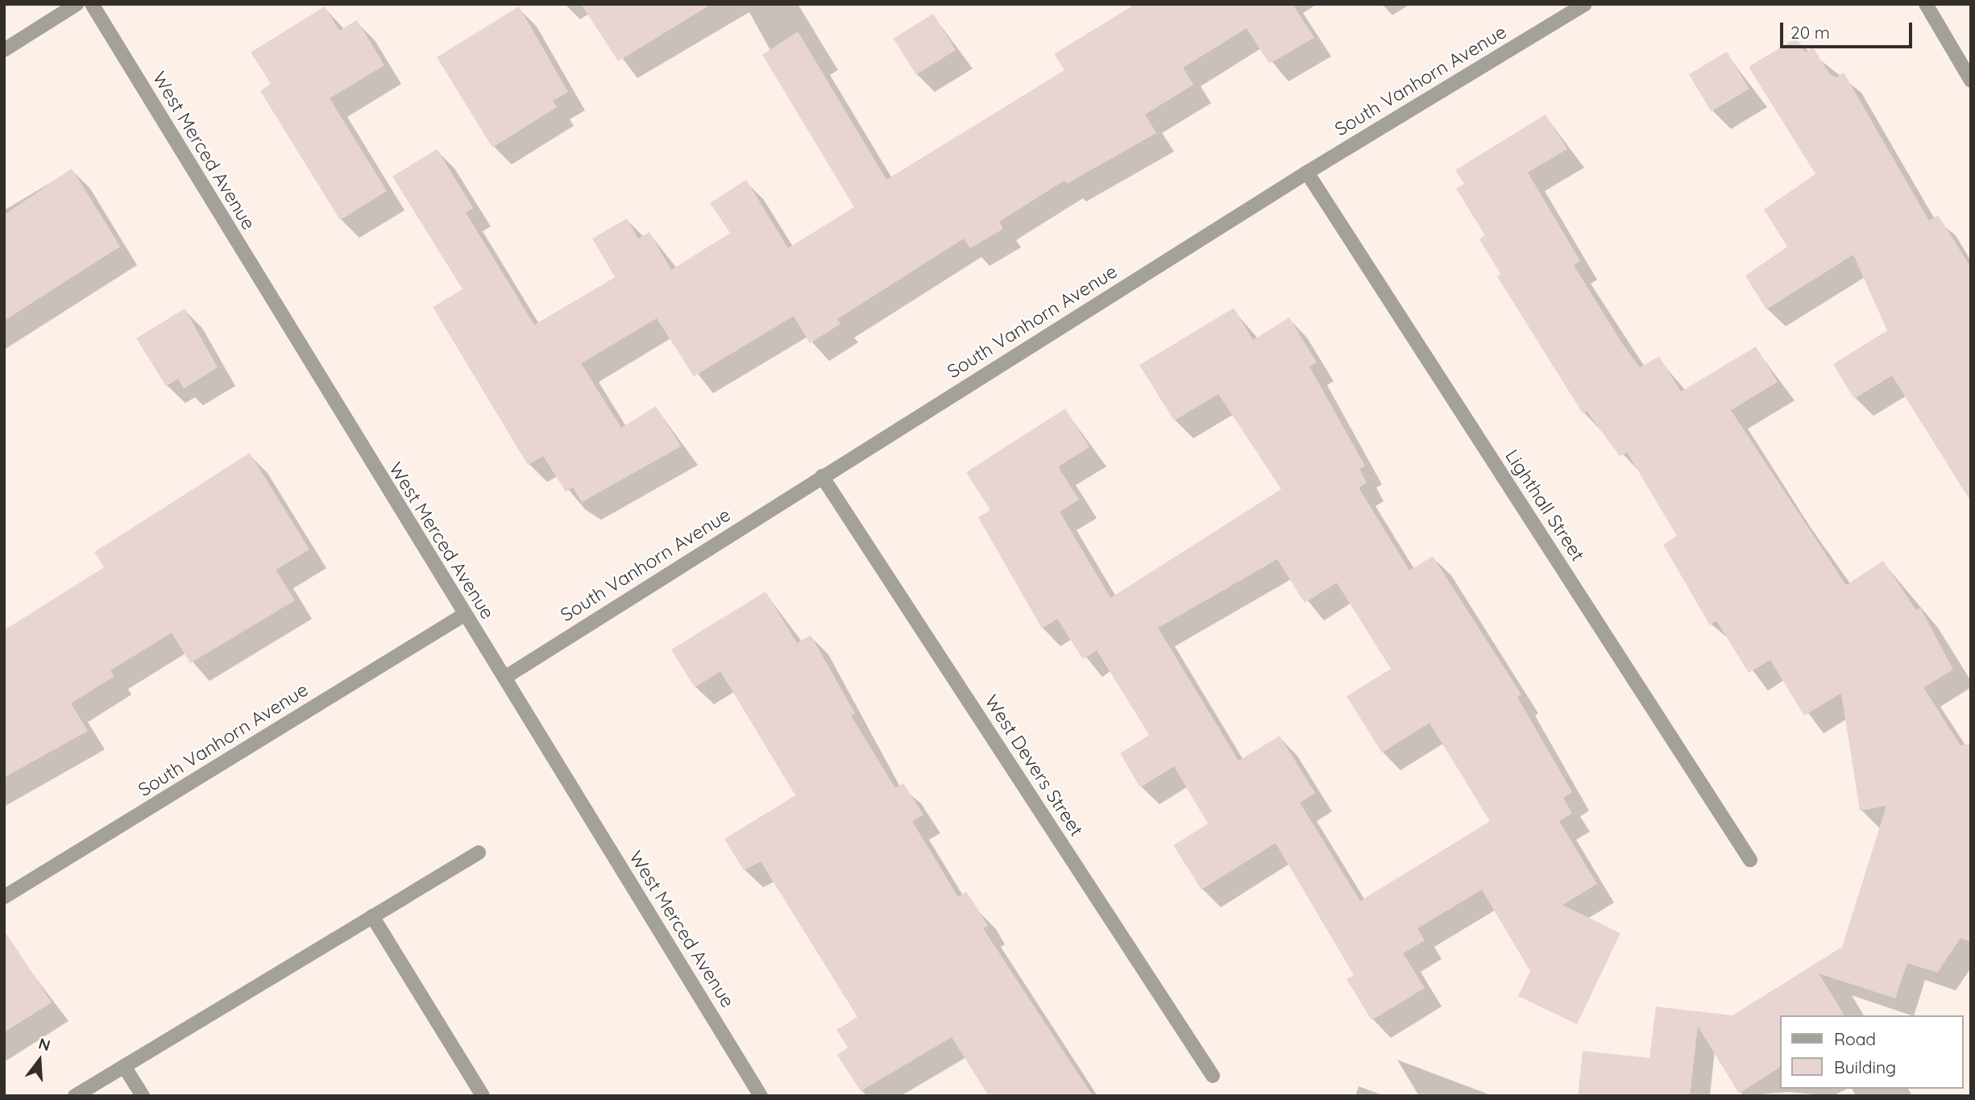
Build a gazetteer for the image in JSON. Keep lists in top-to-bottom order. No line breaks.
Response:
{"streets":{"street":["South Vanhorn Avenue","West Merced Avenue","Lighthall Street","West Devers Street"]},"crossings":[["South Vanhorn Avenue","West Merced Avenue"],["South Vanhorn Avenue","Lighthall Street"],["South Vanhorn Avenue","West Devers Street"]],"legend":["Road","Building"],"scale_bar":"20 m","north":"top"}
